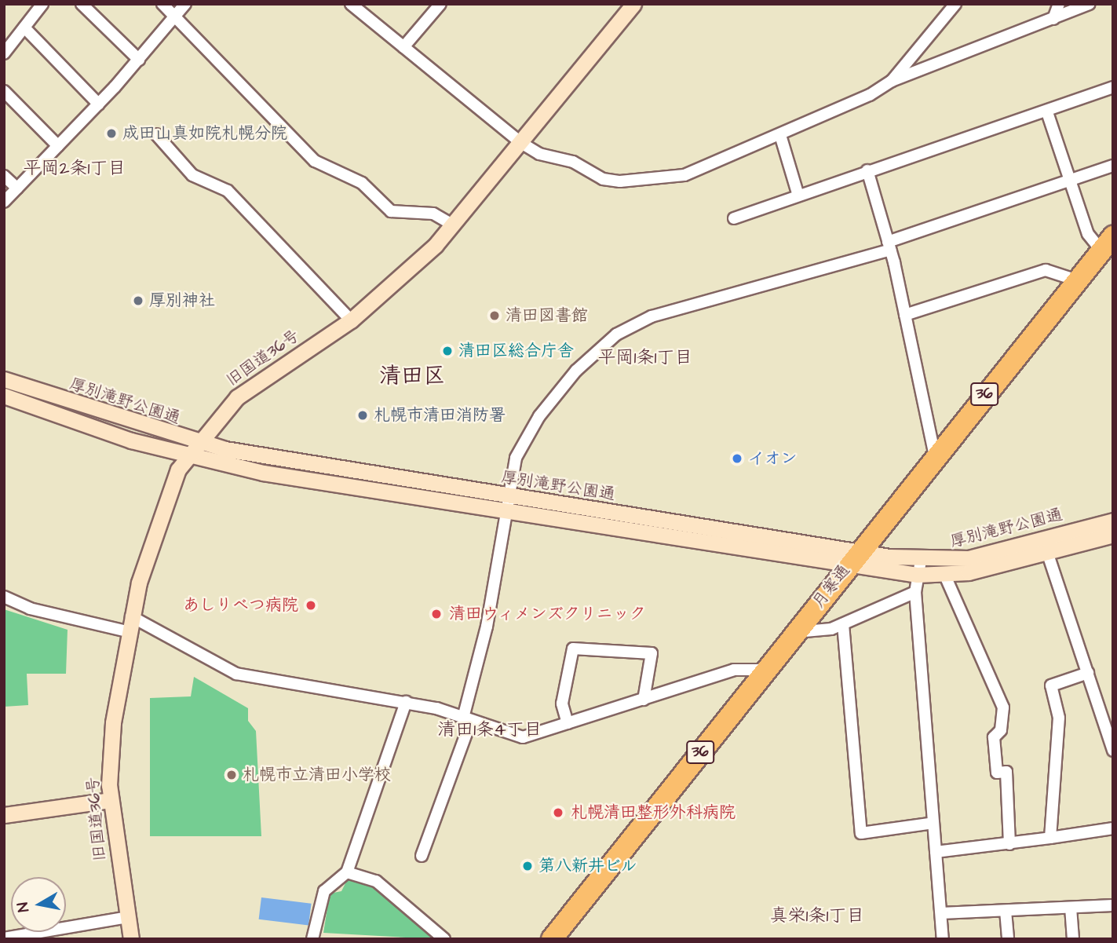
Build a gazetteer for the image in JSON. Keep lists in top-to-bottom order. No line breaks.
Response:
{"streets":{"highway":["36","月寒通"],"main road":["旧国道36号","厚別滝野公園通"]},"crossings":[["旧国道36号","厚別滝野公園通"],["厚別滝野公園通","月寒通"]],"districts":["平岡2条1丁目","平岡1条1丁目","清田区","清田1条4丁目","真栄1条1丁目"],"places":["成田山真如院札幌分院","厚別神社","清田図書館","清田区総合庁舎","札幌市清田消防署","イオン","あしりべつ病院","清田ウィメンズクリニック","札幌市立清田小学校","札幌清田整形外科病院","第八新井ビル"],"north":"left"}
